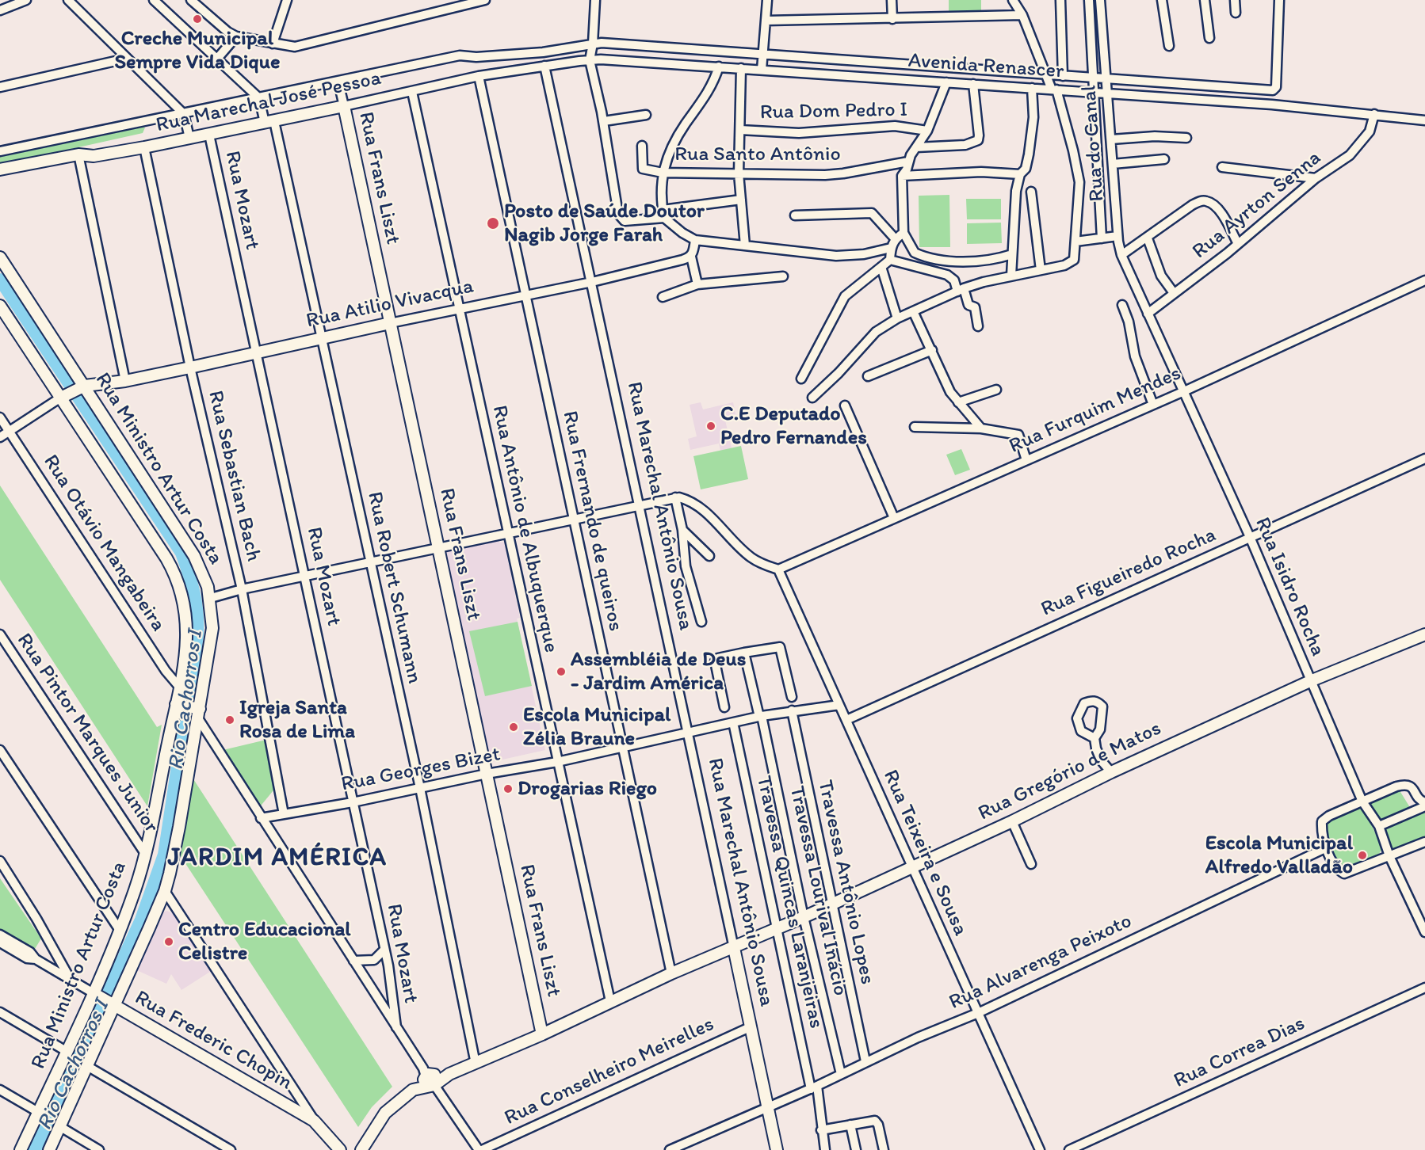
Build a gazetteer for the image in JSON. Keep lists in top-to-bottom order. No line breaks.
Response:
{"streets":{"street":["Avenida Renascer","Rua Marechal José Pessoa","Rua Dom Pedro I","Rua do Canal","Rua Santo Antônio","Rua Frans Liszt","Rua Mozart","Rua Ayrton Senna","Rua Atilio Vivacqua","Rua Furquim Mendes","Rua Ministro Artur Costa","Rua Sebastian Bach","Rua Marechal Antônio Sousa","Rua Frernando de queiros","Rua Antônio de Albuquerque","Rua Otávio Mangabeira","Rua Figueiredo Rocha","Rua Isidro Rocha","Rua Robert Schumann","Rua Pintor Marques Junior","Rua Georges Bizet","Rua Gregório de Matos","Rua Teixeira e Sousa","Travessa Antônio Lopes","Travessa Lourival Inácio","Travessa Quincas Laranjeiras","Rua Alvarenga Peixoto","Rua Frederic Chopin","Rua Correa Dias","Rua Conselheiro Meirelles"]},"crossings":[["Avenida Renascer","Rua Marechal José Pessoa"],["Avenida Renascer","Rua do Canal"],["Avenida Renascer","Rua Ayrton Senna"],["Avenida Renascer","Rua Marechal Antônio Sousa"],["Rua Marechal José Pessoa","Rua Frans Liszt"],["Rua Marechal José Pessoa","Rua Mozart"],["Rua Marechal José Pessoa","Rua Sebastian Bach"],["Rua Marechal José Pessoa","Rua Marechal Antônio Sousa"],["Rua Marechal José Pessoa","Rua Frernando de queiros"],["Rua Marechal José Pessoa","Rua Antônio de Albuquerque"],["Rua Marechal José Pessoa","Rua Robert Schumann"],["Rua do Canal","Rua Isidro Rocha"],["Rua Frans Liszt","Rua Atilio Vivacqua"],["Rua Frans Liszt","Rua Georges Bizet"],["Rua Frans Liszt","Rua Gregório de Matos"],["Rua Mozart","Rua Atilio Vivacqua"],["Rua Mozart","Rua Georges Bizet"],["Rua Ayrton Senna","Rua Isidro Rocha"],["Rua Atilio Vivacqua","Rua Ministro Artur Costa"],["Rua Atilio Vivacqua","Rua Sebastian Bach"],["Rua Atilio Vivacqua","Rua Marechal Antônio Sousa"],["Rua Atilio Vivacqua","Rua Frernando de queiros"],["Rua Atilio Vivacqua","Rua Antônio de Albuquerque"],["Rua Atilio Vivacqua","Rua Robert Schumann"],["Rua Furquim Mendes","Rua Isidro Rocha"],["Rua Furquim Mendes","Rua Teixeira e Sousa"],["Rua Ministro Artur Costa","Rua Otávio Mangabeira"],["Rua Ministro Artur Costa","Rua Pintor Marques Junior"],["Rua Ministro Artur Costa","Rua Frederic Chopin"],["Rua Sebastian Bach","Rua Georges Bizet"],["Rua Marechal Antônio Sousa","Rua Georges Bizet"],["Rua Marechal Antônio Sousa","Rua Gregório de Matos"],["Rua Marechal Antônio Sousa","Rua Alvarenga Peixoto"],["Rua Marechal Antônio Sousa","Rua Conselheiro Meirelles"],["Rua Frernando de queiros","Rua Georges Bizet"],["Rua Frernando de queiros","Rua Gregório de Matos"],["Rua Antônio de Albuquerque","Rua Georges Bizet"],["Rua Antônio de Albuquerque","Rua Gregório de Matos"],["Rua Figueiredo Rocha","Rua Isidro Rocha"],["Rua Figueiredo Rocha","Rua Teixeira e Sousa"],["Rua Isidro Rocha","Rua Gregório de Matos"],["Rua Isidro Rocha","Rua Alvarenga Peixoto"],["Rua Robert Schumann","Rua Georges Bizet"],["Rua Robert Schumann","Rua Gregório de Matos"],["Rua Georges Bizet","Rua Teixeira e Sousa"],["Rua Georges Bizet","Travessa Antônio Lopes"],["Rua Georges Bizet","Travessa Lourival Inácio"],["Rua Georges Bizet","Travessa Quincas Laranjeiras"],["Rua Gregório de Matos","Rua Teixeira e Sousa"],["Rua Gregório de Matos","Travessa Antônio Lopes"],["Rua Gregório de Matos","Travessa Lourival Inácio"],["Rua Gregório de Matos","Travessa Quincas Laranjeiras"],["Rua Teixeira e Sousa","Rua Alvarenga Peixoto"],["Travessa Antônio Lopes","Rua Alvarenga Peixoto"],["Travessa Lourival Inácio","Rua Alvarenga Peixoto"],["Travessa Quincas Laranjeiras","Rua Alvarenga Peixoto"]],"districts":["JARDIM AMÉRICA"],"water":["Rio Cachorros I"],"places":["Creche Municipal Sempre Vida Dique","Posto de Saúde Doutor Nagib Jorge Farah","C.E Deputado Pedro Fernandes","Assembléia de Deus - Jardim América","Igreja Santa Rosa de Lima","Escola Municipal Zélia Braune","Drogarias Riego","Escola Municipal Alfredo Valladão","Centro Educacional Celistre"]}
